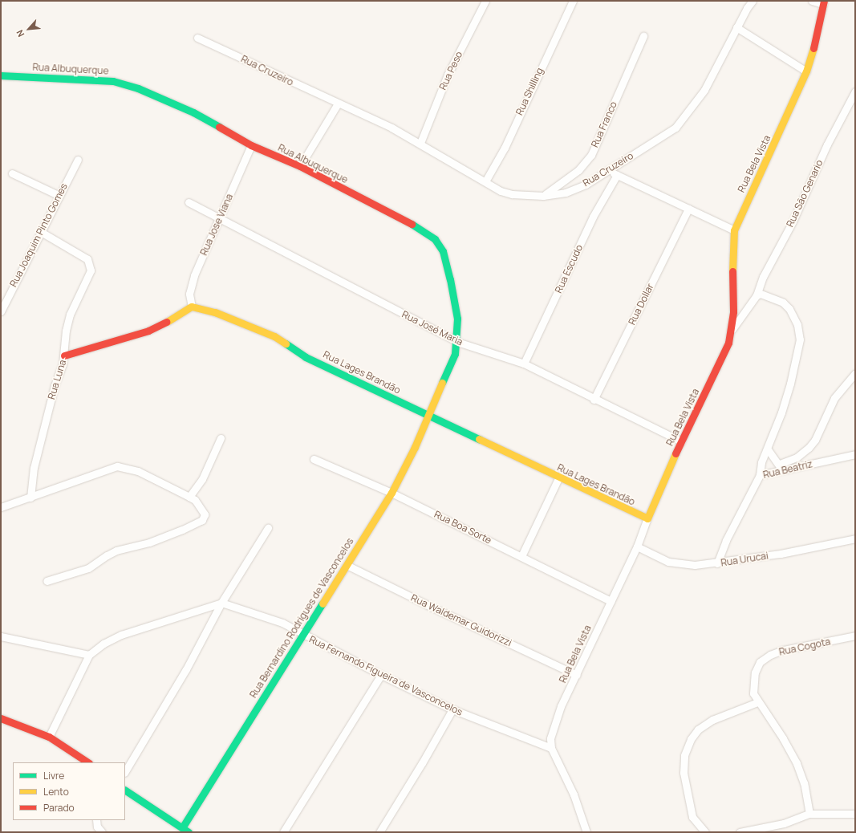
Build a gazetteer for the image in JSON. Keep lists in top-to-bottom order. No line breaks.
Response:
{"streets":{"street":["Rua Albuquerque","Rua Cruzeiro","Rua Peso","Rua Shilling","Rua Franco","Rua Bela Vista","Rua Sāo Genario","Rua Jose Viana","Rua Joaquim Pinto Gomes","Rua Escudo","Rua Dollar","Rua José Maria","Rua Lages Brandão","Rua Luna","Rua Beatriz","Rua Boa Sorte","Rua Urucai","Rua Bernardino Rodrigues de Vasconcelos","Rua Waldemar Guidorizzi","Rua Cogota","Rua Fernando Figueira de Vasconcelos"]},"crossings":[["Rua Albuquerque","Rua Jose Viana"],["Rua Albuquerque","Rua José Maria"],["Rua Albuquerque","Rua Lages Brandão"],["Rua Albuquerque","Rua Bernardino Rodrigues de Vasconcelos"],["Rua Cruzeiro","Rua Peso"],["Rua Cruzeiro","Rua Shilling"],["Rua Cruzeiro","Rua Franco"],["Rua Bela Vista","Rua Sāo Genario"],["Rua Bela Vista","Rua José Maria"],["Rua Bela Vista","Rua Lages Brandão"],["Rua Bela Vista","Rua Boa Sorte"],["Rua Bela Vista","Rua Urucai"],["Rua Bela Vista","Rua Waldemar Guidorizzi"],["Rua Bela Vista","Rua Fernando Figueira de Vasconcelos"],["Rua Jose Viana","Rua José Maria"],["Rua Jose Viana","Rua Lages Brandão"],["Rua Joaquim Pinto Gomes","Rua Luna"],["Rua Escudo","Rua José Maria"],["Rua Dollar","Rua José Maria"],["Rua Lages Brandão","Rua Bernardino Rodrigues de Vasconcelos"],["Rua Beatriz","Rua Urucai"],["Rua Boa Sorte","Rua Bernardino Rodrigues de Vasconcelos"],["Rua Bernardino Rodrigues de Vasconcelos","Rua Waldemar Guidorizzi"],["Rua Bernardino Rodrigues de Vasconcelos","Rua Fernando Figueira de Vasconcelos"]],"legend":["Livre","Lento","Parado"],"north":"bottom left"}
